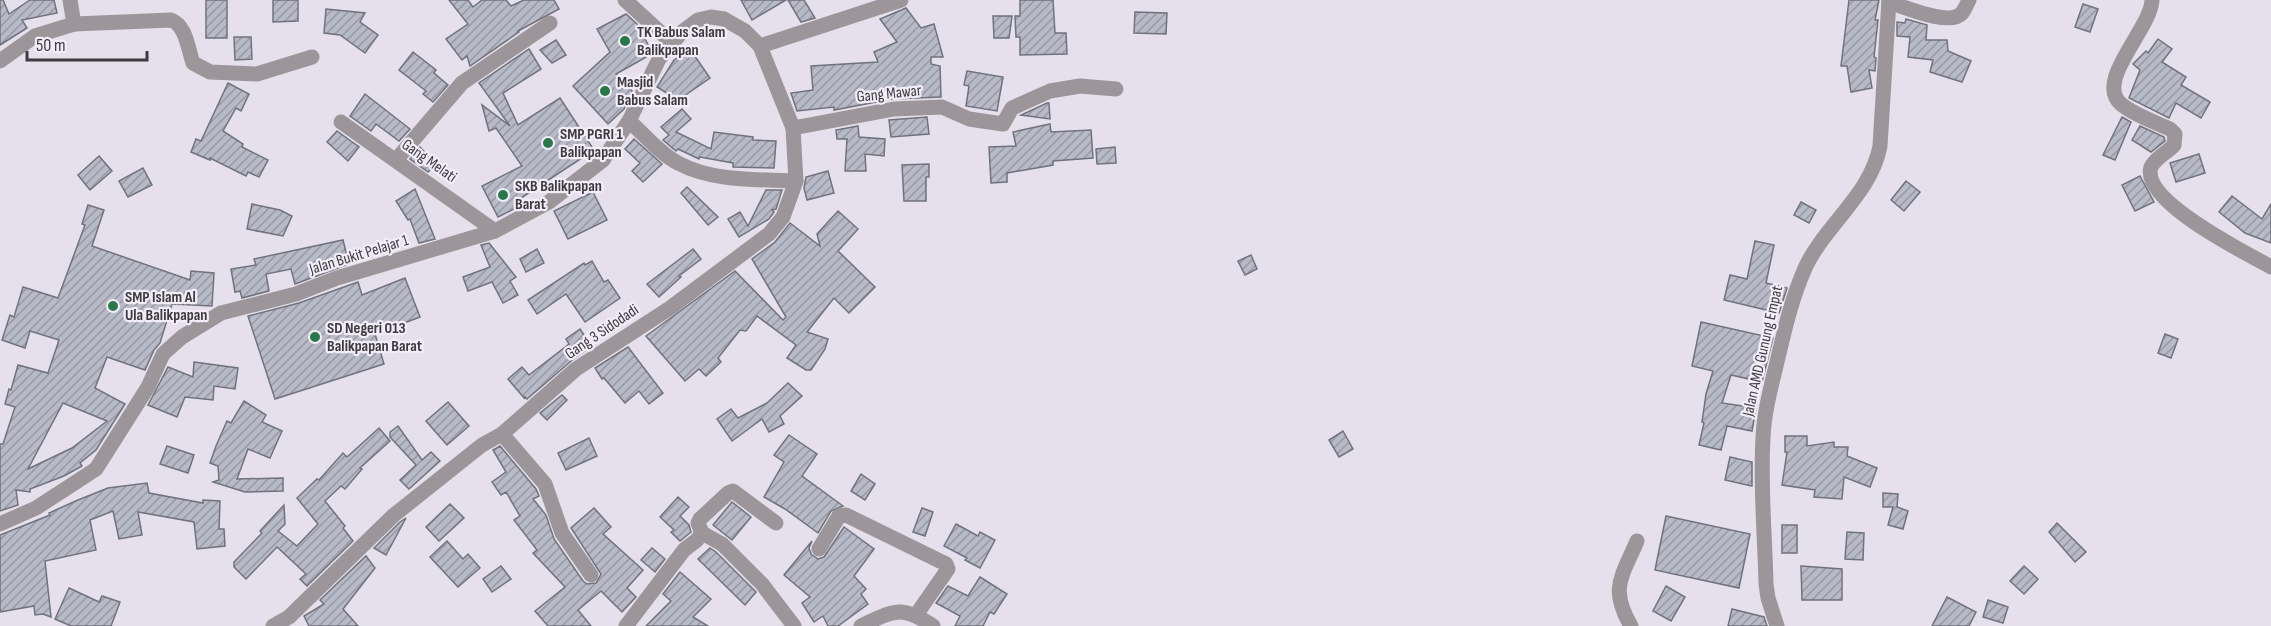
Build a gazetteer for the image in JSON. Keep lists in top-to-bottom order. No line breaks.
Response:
{"streets":{"street":["Gang Mawar","Gang Melati","Jalan Bukit Pelajar 1","Gang 3 Sidodadi","Jalan AMD Gunung Empat"]},"crossings":[["Gang Mawar","Gang 3 Sidodadi"],["Gang Melati","Jalan Bukit Pelajar 1"],["Jalan Bukit Pelajar 1","Gang 3 Sidodadi"]],"places":["TK Babus Salam Balikpapan","Masjid Babus Salam","SMP PGRI 1 Balikpapan","SKB Balikpapan Barat","SMP Islam Al Ula Balikpapan","SD Negeri 013 Balikpapan Barat"],"scale_bar":"50 m"}
